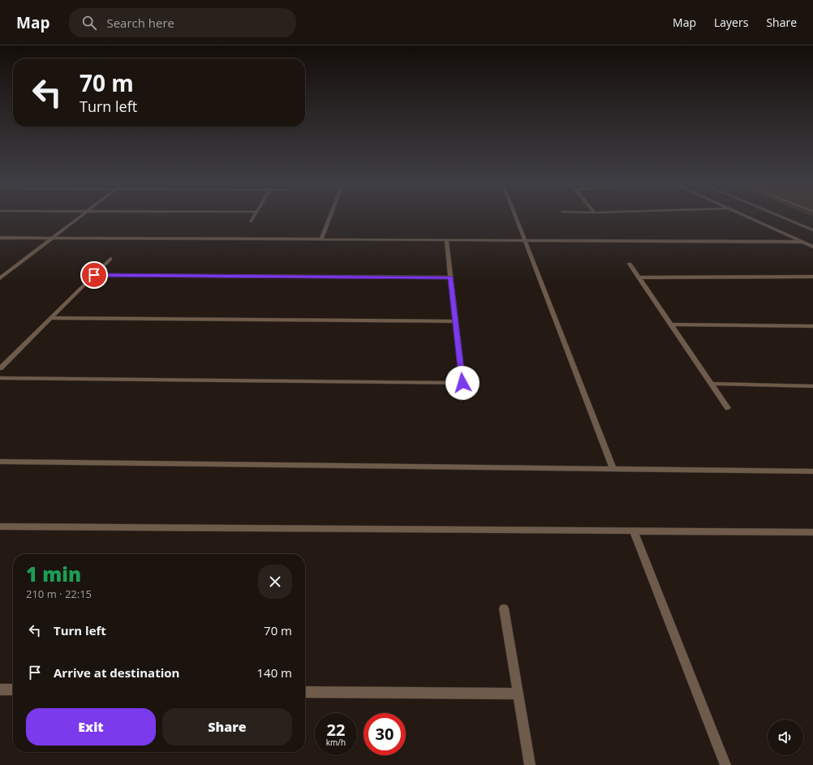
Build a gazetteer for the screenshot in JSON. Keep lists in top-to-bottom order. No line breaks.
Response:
{"page":{"header":"Map","search":"Search here","nav":["Map","Layers","Share"],"turn":["70 m","Turn left"],"heading":["1 min","210 m · 22:15"],"list":[{"name":"Turn left","value":"70 m"},{"name":"Arrive at destination","value":"140 m"}],"buttons":["Exit","Share"],"speed":"22 km/h","limit":"30"}}
